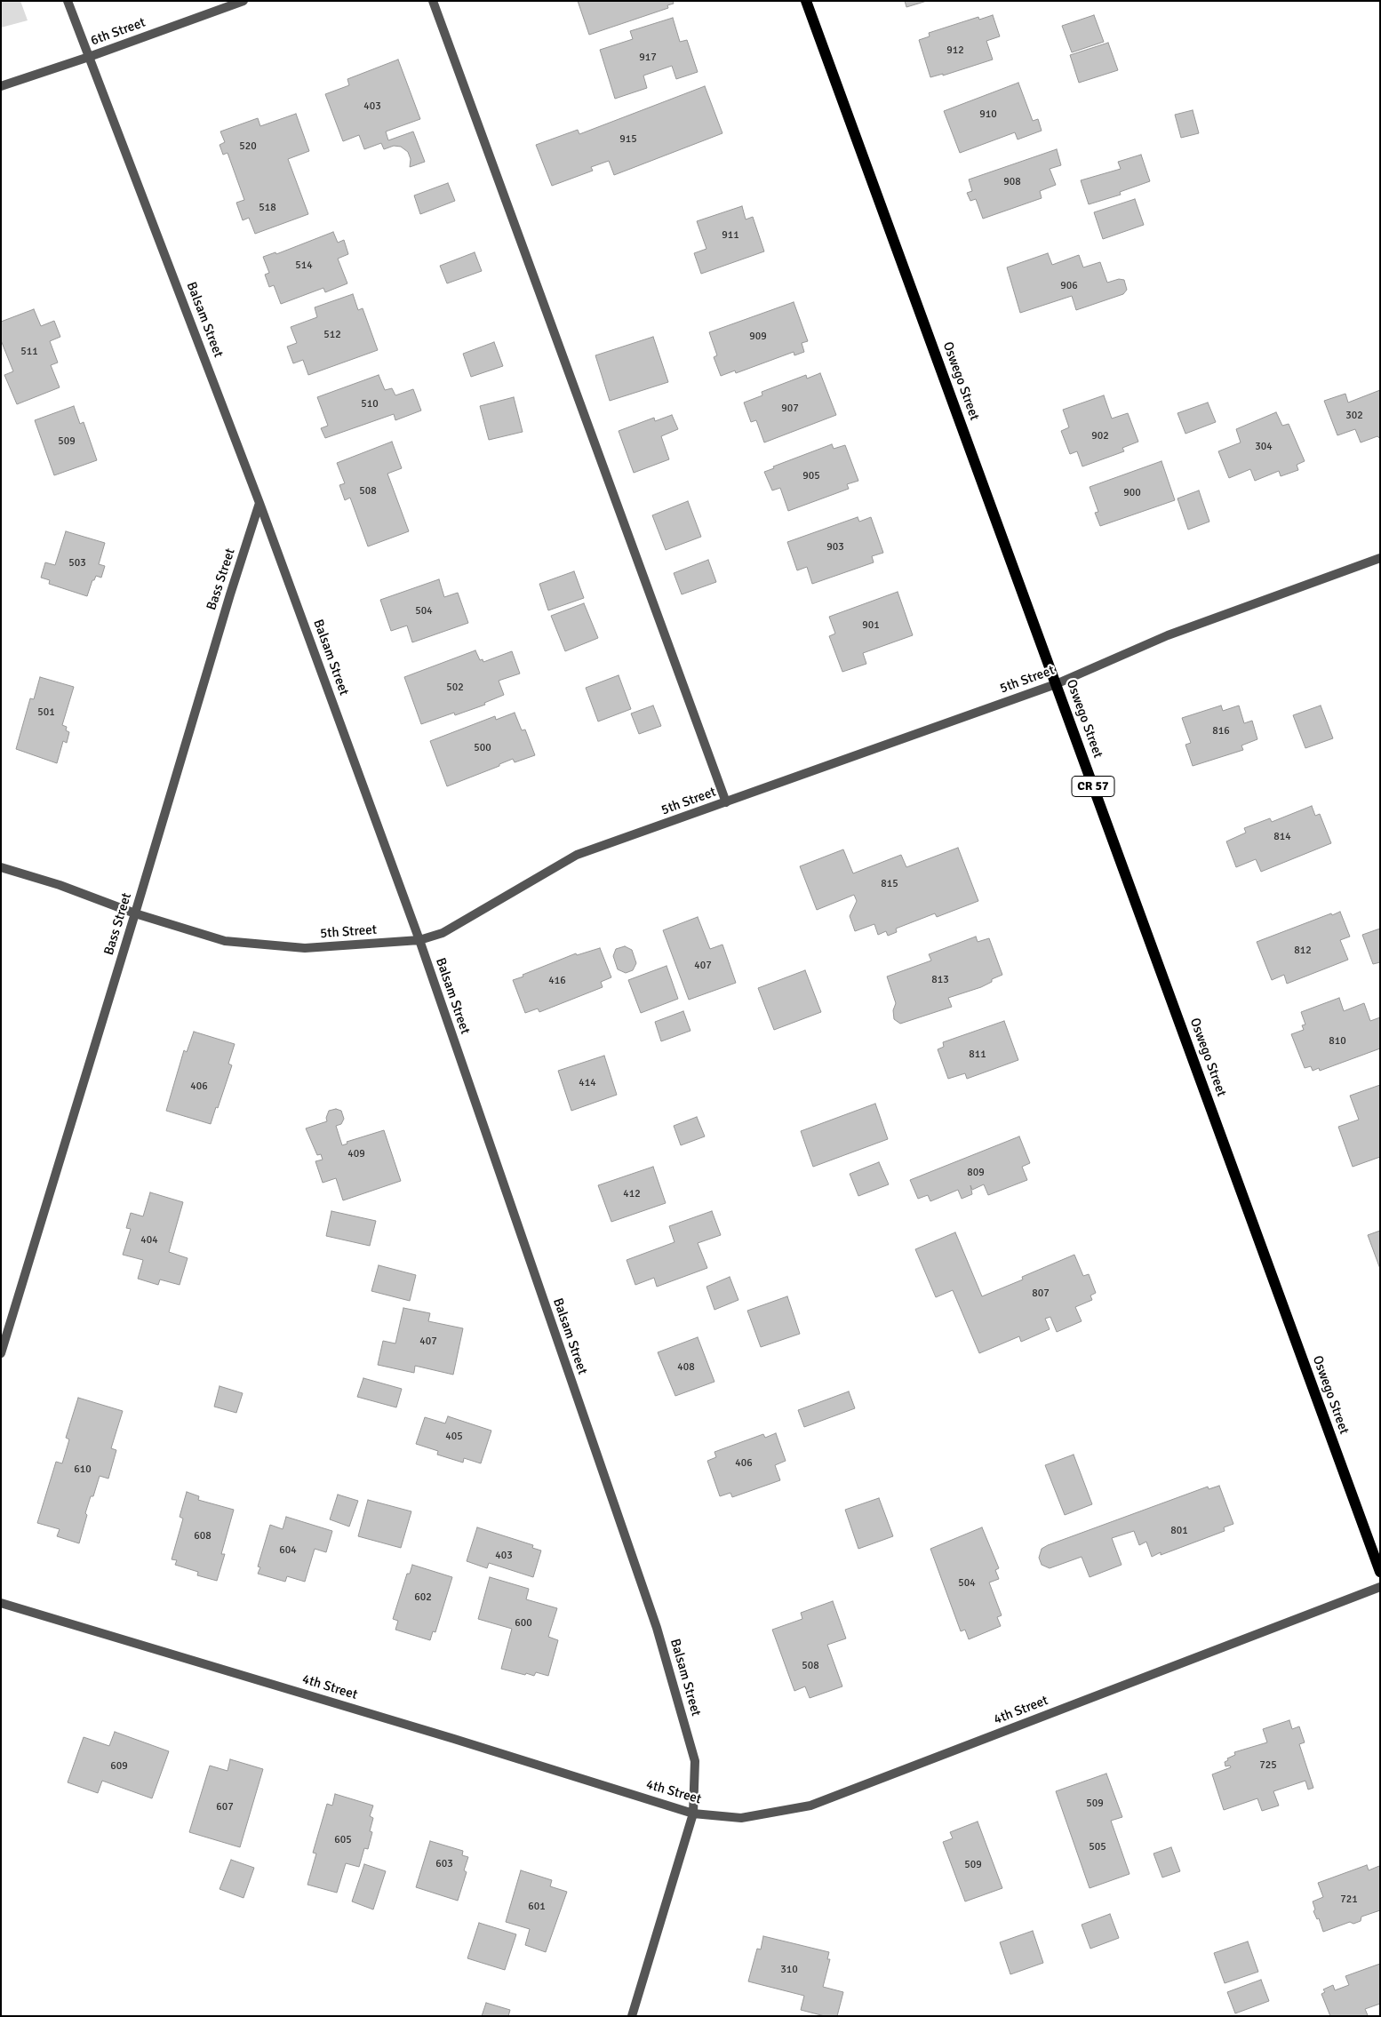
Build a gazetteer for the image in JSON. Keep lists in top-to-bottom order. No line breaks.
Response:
{"streets":{"main road":["Oswego Street","CR 57"],"street":["6th Street","Balsam Street","Bass Street","5th Street","4th Street"]},"crossings":[["6th Street","Balsam Street"],["Balsam Street","Bass Street"],["Balsam Street","5th Street"],["Balsam Street","4th Street"],["Oswego Street","5th Street"],["Bass Street","5th Street"]],"house_numbers":["912","917","403","910","915","520","908","518","911","514","906","512","909","511","510","907","302","902","509","304","905","508","900","903","503","504","901","502","501","816","500","814","815","812","407","813","416","810","811","414","406","409","809","412","404","807","407","408","405","406","610","801","608","604","403","504","602","600","508","725","609","509","607","605","505","603","509","721","601","310"]}
